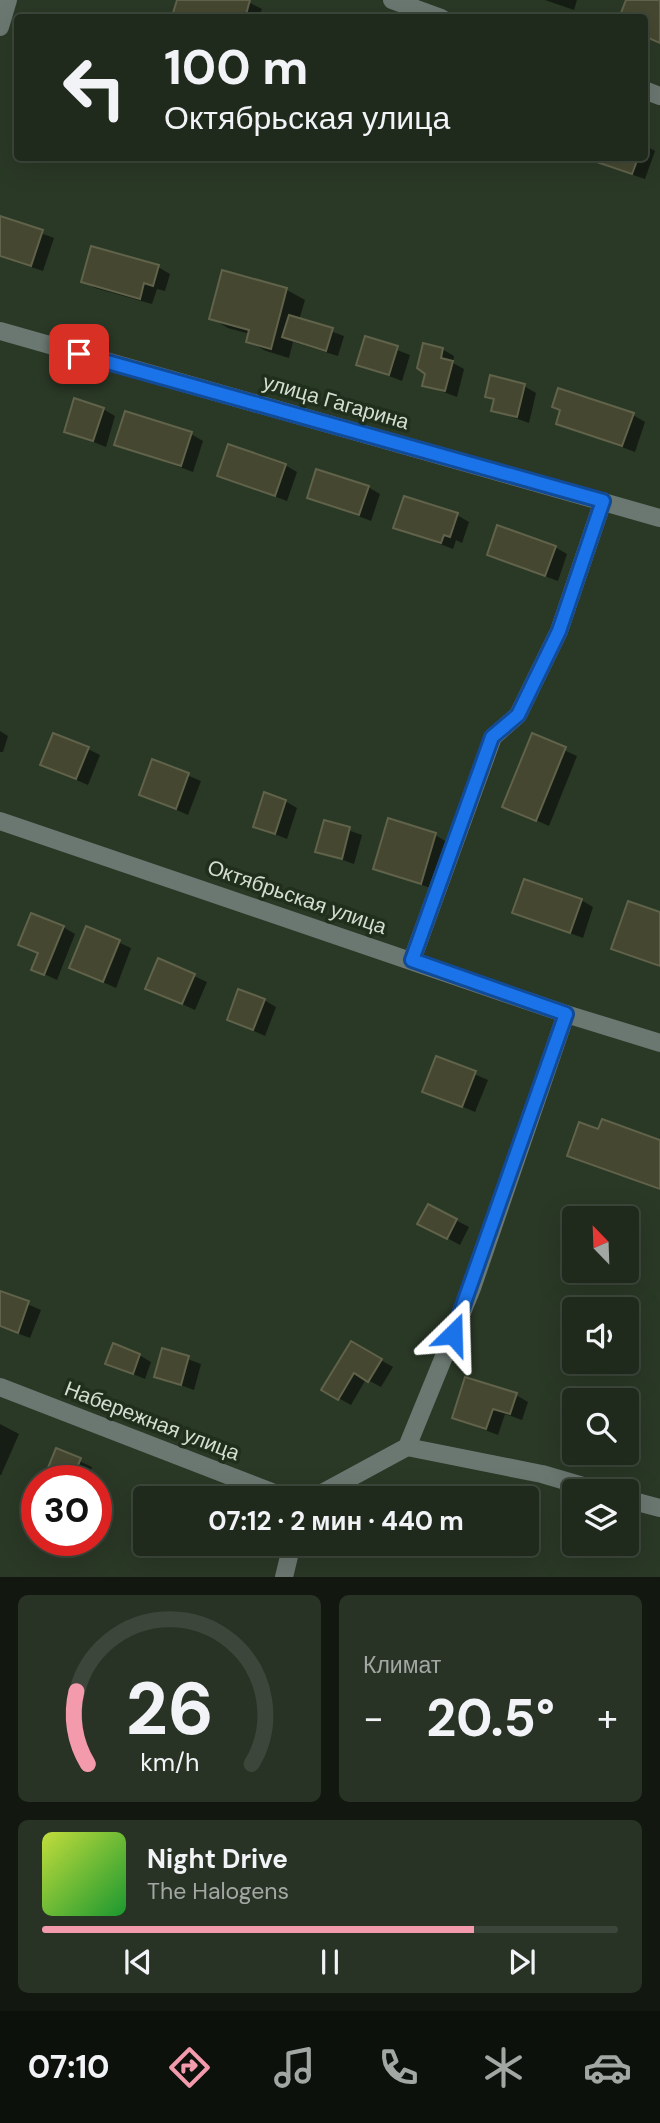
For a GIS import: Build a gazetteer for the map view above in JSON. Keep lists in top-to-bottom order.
{
  "streets": {
    "street": ["улица Гагарина", "Октябрьская улица", "Набережная улица"]
  },
  "north": "top left",
  "page": {
    "turn": ["100 m", "Октябрьская улица"],
    "limit": "30",
    "trip": "07:12 · 2 мин · 440 m",
    "tile": "Климат",
    "heat": ["−", "20.5°", "+"],
    "song": ["Night Drive", "The Halogens"],
    "tabs": "07:10",
    "gauge": ["26", "km/h"]
  }
}
